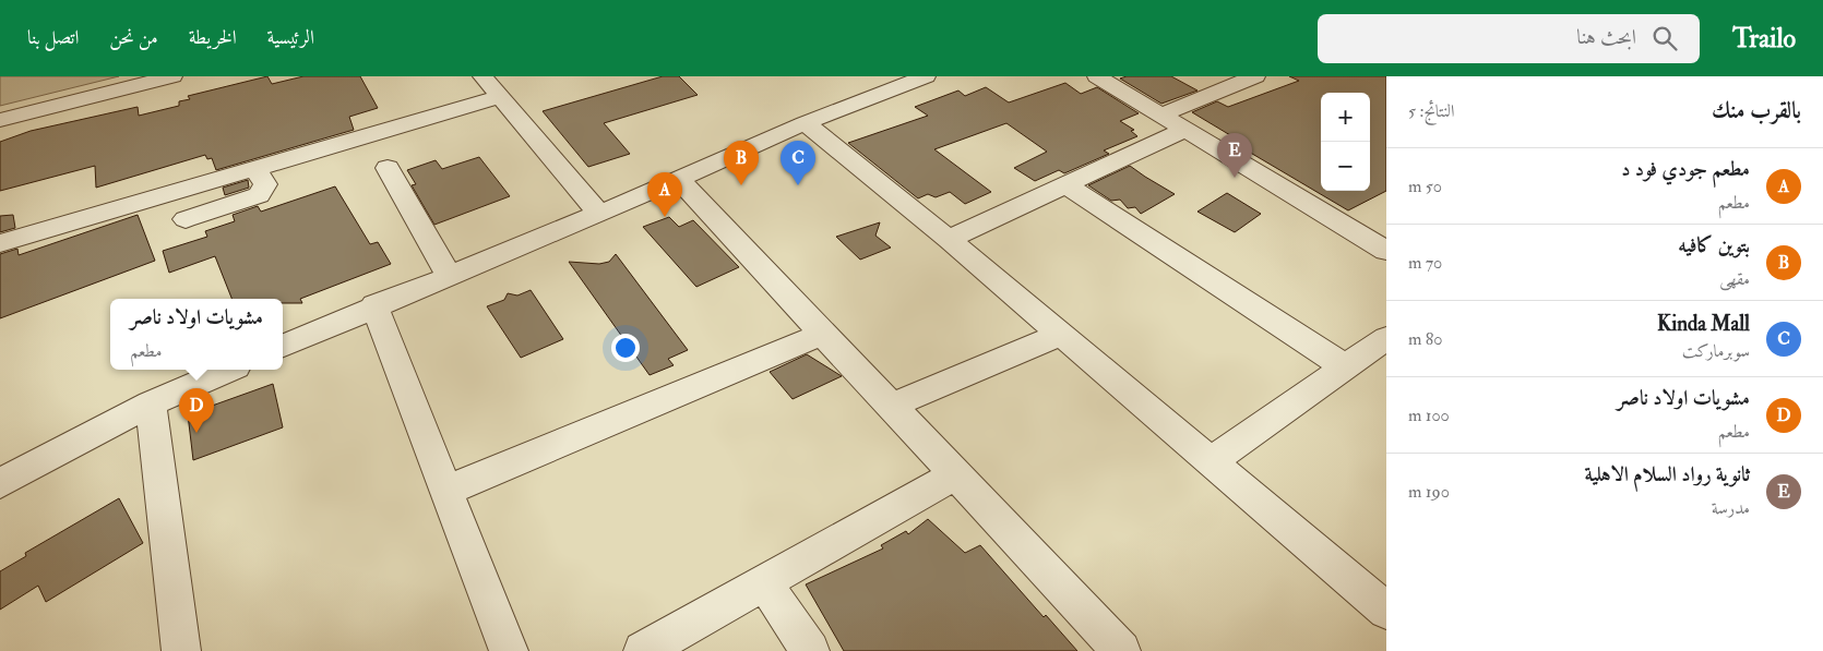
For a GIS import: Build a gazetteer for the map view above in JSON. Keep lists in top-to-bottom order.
{
  "page": {
    "header": "Trailo",
    "search": "ابحث هنا",
    "nav": [
      "الرئيسية",
      "الخريطة",
      "من نحن",
      "اتصل بنا"
    ],
    "heading": ["بالقرب منك", "النتائج: 5"],
    "map_buttons": ["+", "−"],
    "pins": [
      "E",
      "B",
      "C",
      "A",
      "D"
    ],
    "list": [
      {
        "mark": "A",
        "name": "مطعم جودي فود د",
        "note": "مطعم",
        "value": "50 m"
      },
      {
        "mark": "B",
        "name": "بتوين كافيه",
        "note": "مقهى",
        "value": "70 m"
      },
      {
        "mark": "C",
        "name": "Kinda Mall",
        "note": "سوبرماركت",
        "value": "80 m"
      },
      {
        "mark": "D",
        "name": "مشويات اولاد ناصر",
        "note": "مطعم",
        "value": "100 m"
      },
      {
        "mark": "E",
        "name": "ثانوية رواد السلام الاهلية",
        "note": "مدرسة",
        "value": "190 m"
      }
    ],
    "popup": ["مشويات اولاد ناصر", "مطعم"]
  }
}
